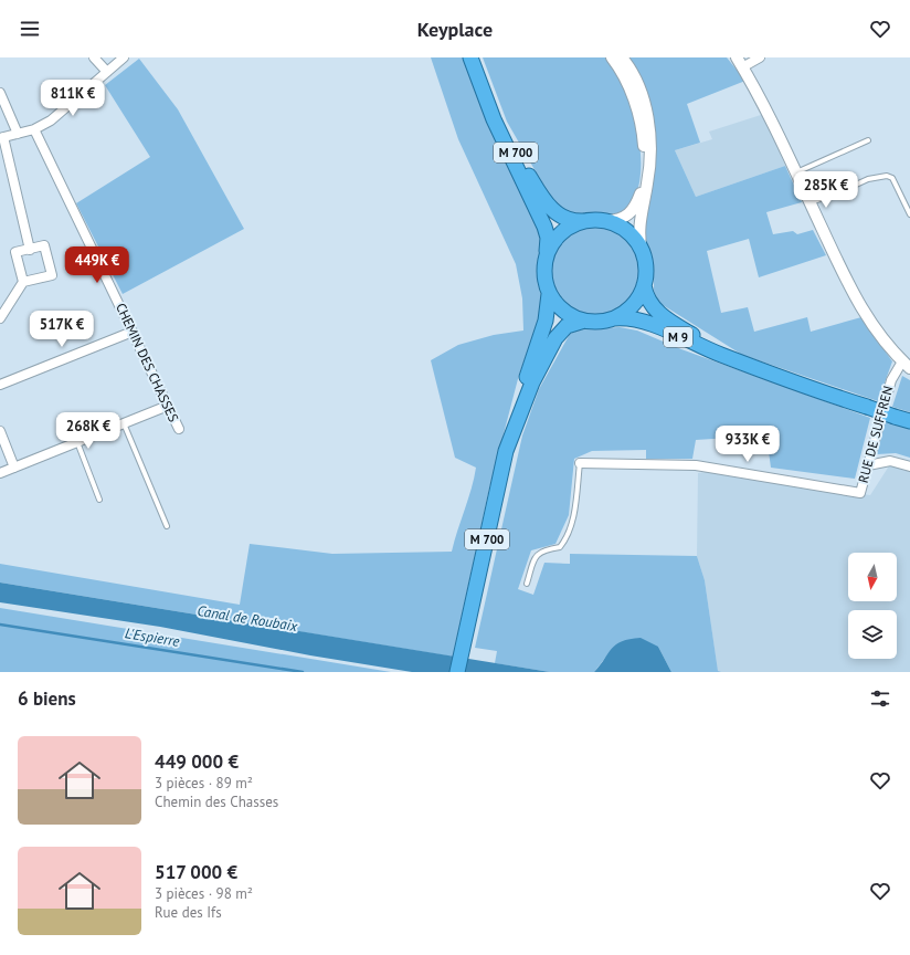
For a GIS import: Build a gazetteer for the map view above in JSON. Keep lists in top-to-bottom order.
{
  "streets": {
    "highway": ["M 700", "M 9"],
    "street": ["CHEMIN DES CHASSES", "RUE DE SUFFREN"]
  },
  "crossings": [
    ["M 700", "M 9"]
  ],
  "water": ["Canal de Roubaix", "L'Espierre"],
  "north": "bottom",
  "page": {
    "header": "Keyplace",
    "price": [
      "811K €",
      "285K €",
      "449K €",
      "517K €",
      "268K €",
      "933K €"
    ],
    "heading": "6 biens",
    "list": [
      {
        "name": "449 000 €",
        "note": "3 pièces · 89 m² · Chemin des Chasses"
      },
      {
        "name": "517 000 €",
        "note": "3 pièces · 98 m² · Rue des Ifs"
      }
    ]
  }
}
